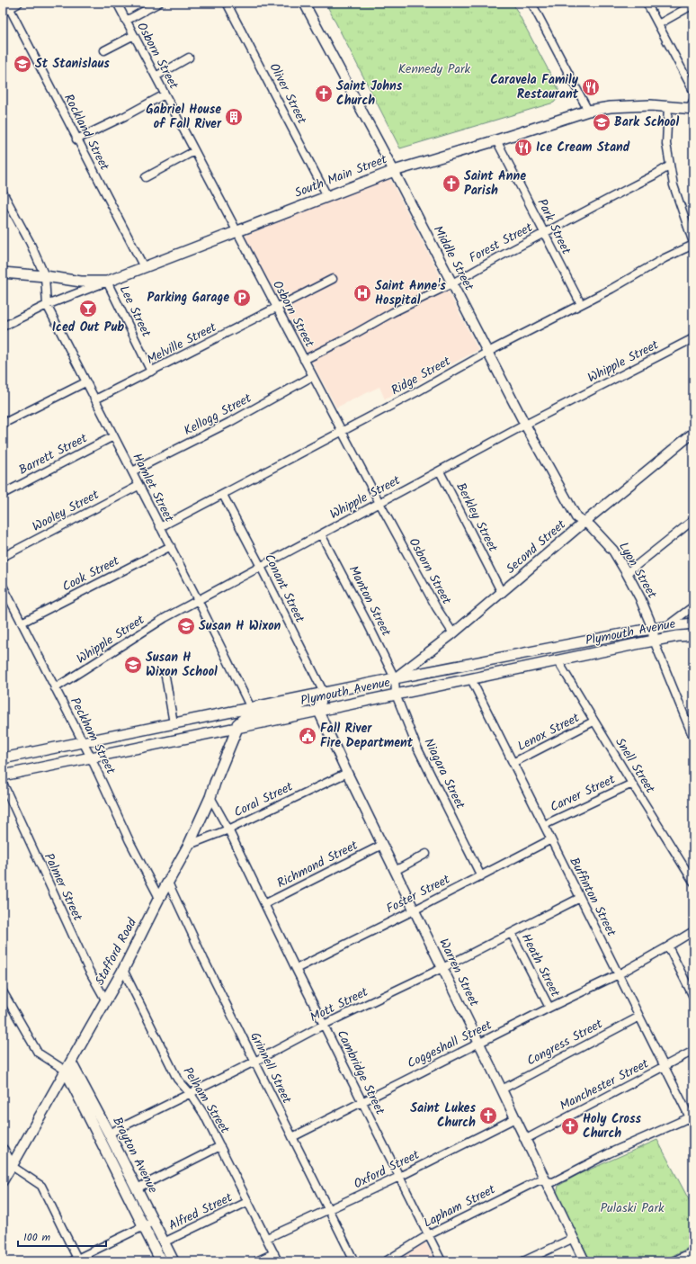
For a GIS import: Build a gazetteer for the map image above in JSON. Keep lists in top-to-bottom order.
{
  "streets": {
    "main road": [
      "South Main Street",
      "Plymouth Avenue",
      "Stafford Road",
      "Brayton Avenue"
    ],
    "street": [
      "Osborn Street",
      "Oliver Street",
      "Rockland Street",
      "Park Street",
      "Forest Street",
      "Middle Street",
      "Lee Street",
      "Melville Street",
      "Whipple Street",
      "Ridge Street",
      "Kellogg Street",
      "Barrett Street",
      "Hamlet Street",
      "Wooley Street",
      "Berkley Street",
      "Second Street",
      "Lyon Street",
      "Cook Street",
      "Conant Street",
      "Manton Street",
      "Lenox Street",
      "Peckham Street",
      "Snell Street",
      "Niagara Street",
      "Carver Street",
      "Coral Street",
      "Richmond Street",
      "Palmer Street",
      "Foster Street",
      "Buffinton Street",
      "Heath Street",
      "Warren Street",
      "Mott Street",
      "Congress Street",
      "Coggeshall Street",
      "Grinnell Street",
      "Cambridge Street",
      "Manchester Street",
      "Pelham Street",
      "Oxford Street",
      "Lapham Street",
      "Alfred Street"
    ]
  },
  "crossings": [
    ["Osborn Street", "South Main Street"],
    ["Osborn Street", "Forest Street"],
    ["Osborn Street", "Melville Street"],
    ["Osborn Street", "Whipple Street"],
    ["Osborn Street", "Ridge Street"],
    ["Osborn Street", "Kellogg Street"],
    ["Osborn Street", "Second Street"],
    ["Oliver Street", "South Main Street"],
    ["Rockland Street", "South Main Street"],
    ["South Main Street", "Park Street"],
    ["South Main Street", "Middle Street"],
    ["South Main Street", "Lee Street"],
    ["South Main Street", "Hamlet Street"],
    ["Park Street", "Forest Street"],
    ["Park Street", "Ridge Street"],
    ["Forest Street", "Middle Street"],
    ["Middle Street", "Whipple Street"],
    ["Middle Street", "Ridge Street"],
    ["Middle Street", "Second Street"],
    ["Middle Street", "Lyon Street"],
    ["Lee Street", "Melville Street"],
    ["Melville Street", "Hamlet Street"],
    ["Whipple Street", "Hamlet Street"],
    ["Whipple Street", "Berkley Street"],
    ["Whipple Street", "Conant Street"],
    ["Whipple Street", "Manton Street"],
    ["Whipple Street", "Peckham Street"],
    ["Ridge Street", "Hamlet Street"],
    ["Ridge Street", "Conant Street"],
    ["Kellogg Street", "Hamlet Street"],
    ["Barrett Street", "Hamlet Street"],
    ["Hamlet Street", "Wooley Street"],
    ["Hamlet Street", "Cook Street"],
    ["Hamlet Street", "Plymouth Avenue"],
    ["Berkley Street", "Second Street"],
    ["Second Street", "Lyon Street"],
    ["Second Street", "Manton Street"],
    ["Second Street", "Plymouth Avenue"],
    ["Second Street", "Niagara Street"],
    ["Lyon Street", "Plymouth Avenue"],
    ["Cook Street", "Peckham Street"],
    ["Conant Street", "Plymouth Avenue"],
    ["Manton Street", "Plymouth Avenue"],
    ["Manton Street", "Niagara Street"],
    ["Plymouth Avenue", "Peckham Street"],
    ["Plymouth Avenue", "Snell Street"],
    ["Plymouth Avenue", "Niagara Street"],
    ["Plymouth Avenue", "Buffinton Street"],
    ["Plymouth Avenue", "Stafford Road"],
    ["Plymouth Avenue", "Warren Street"],
    ["Lenox Street", "Snell Street"],
    ["Lenox Street", "Buffinton Street"],
    ["Peckham Street", "Stafford Road"],
    ["Snell Street", "Carver Street"],
    ["Niagara Street", "Foster Street"],
    ["Carver Street", "Buffinton Street"],
    ["Coral Street", "Stafford Road"],
    ["Coral Street", "Warren Street"],
    ["Coral Street", "Cambridge Street"],
    ["Richmond Street", "Warren Street"],
    ["Richmond Street", "Cambridge Street"],
    ["Palmer Street", "Stafford Road"],
    ["Foster Street", "Buffinton Street"],
    ["Foster Street", "Warren Street"],
    ["Foster Street", "Cambridge Street"],
    ["Buffinton Street", "Mott Street"],
    ["Buffinton Street", "Congress Street"],
    ["Buffinton Street", "Coggeshall Street"],
    ["Buffinton Street", "Manchester Street"],
    ["Buffinton Street", "Lapham Street"],
    ["Stafford Road", "Grinnell Street"],
    ["Stafford Road", "Cambridge Street"],
    ["Stafford Road", "Pelham Street"],
    ["Stafford Road", "Brayton Avenue"],
    ["Heath Street", "Mott Street"],
    ["Heath Street", "Coggeshall Street"],
    ["Warren Street", "Mott Street"],
    ["Warren Street", "Congress Street"],
    ["Warren Street", "Coggeshall Street"],
    ["Warren Street", "Manchester Street"],
    ["Warren Street", "Oxford Street"],
    ["Warren Street", "Lapham Street"],
    ["Mott Street", "Grinnell Street"],
    ["Mott Street", "Cambridge Street"],
    ["Mott Street", "Pelham Street"],
    ["Mott Street", "Brayton Avenue"],
    ["Coggeshall Street", "Grinnell Street"],
    ["Coggeshall Street", "Cambridge Street"],
    ["Grinnell Street", "Oxford Street"],
    ["Cambridge Street", "Oxford Street"],
    ["Cambridge Street", "Lapham Street"],
    ["Pelham Street", "Oxford Street"],
    ["Pelham Street", "Alfred Street"],
    ["Brayton Avenue", "Alfred Street"]
  ],
  "parks": ["Kennedy Park", "Pulaski Park"],
  "places": {
    "school or university": [
      "St Stanislaus",
      "Bark School",
      "Susan H Wixon",
      "Susan H Wixon School"
    ],
    "restaurant": ["Caravela Family Restaurant", "Ice Cream Stand"],
    "church": [
      "Saint Johns Church",
      "Saint Anne Parish",
      "Saint Lukes Church",
      "Holy Cross Church"
    ],
    "building": ["Gabriel House of Fall River"],
    "hospital": ["Saint Anne's Hospital"],
    "parking": ["Parking Garage"],
    "bar": ["Iced Out Pub"],
    "public building": ["Fall River Fire Department"]
  },
  "scale_bar": "100 m"
}
